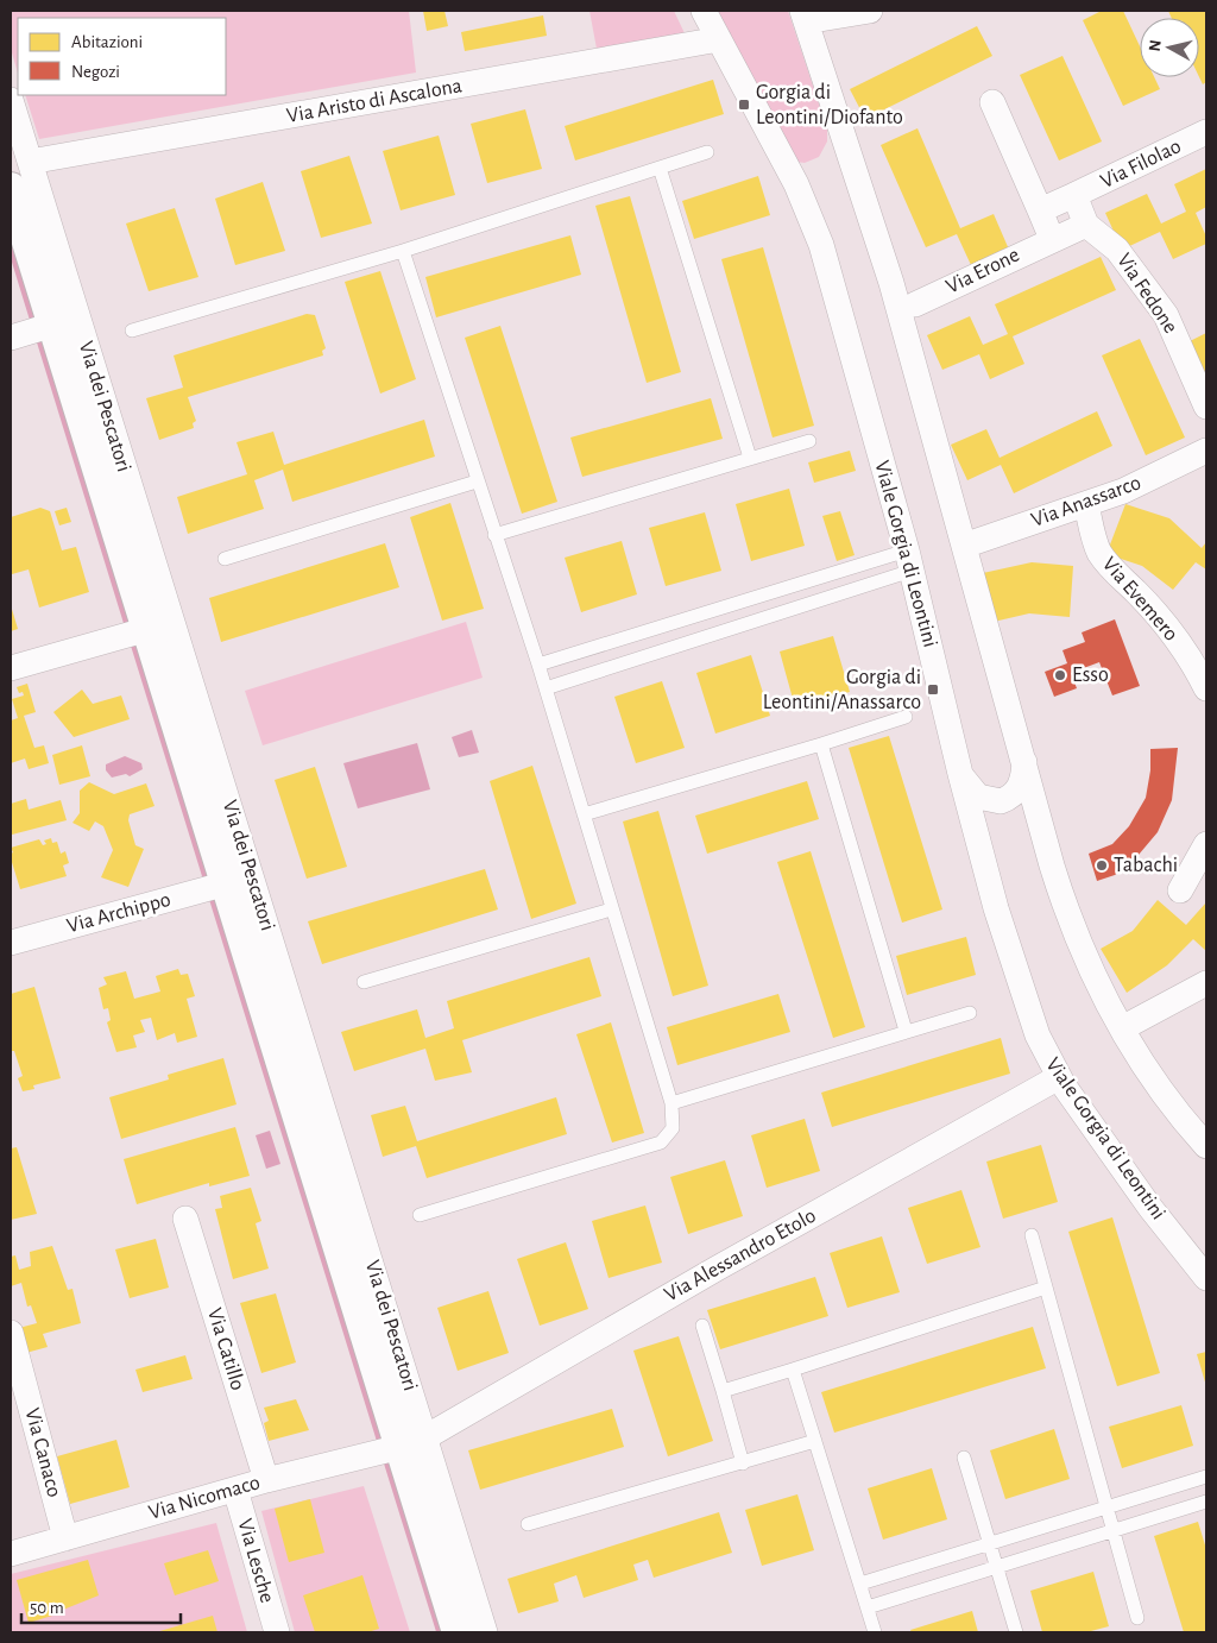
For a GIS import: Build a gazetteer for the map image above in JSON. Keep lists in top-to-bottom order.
{
  "streets": {
    "street": [
      "Via Aristo di Ascalona",
      "Via Filolao",
      "Via Erone",
      "Via Fedone",
      "Via dei Pescatori",
      "Via Anassarco",
      "Viale Gorgia di Leontini",
      "Via Evemero",
      "Via Archippo",
      "Via Alessandro Etolo",
      "Via Catillo",
      "Via Canaco",
      "Via Nicomaco",
      "Via Lesche"
    ]
  },
  "crossings": [
    ["Via Aristo di Ascalona", "Via dei Pescatori"],
    ["Via Aristo di Ascalona", "Viale Gorgia di Leontini"],
    ["Via Erone", "Via Fedone"],
    ["Via dei Pescatori", "Via Archippo"],
    ["Via dei Pescatori", "Via Alessandro Etolo"],
    ["Via dei Pescatori", "Via Nicomaco"],
    ["Via Anassarco", "Via Evemero"],
    ["Viale Gorgia di Leontini", "Via Alessandro Etolo"],
    ["Via Alessandro Etolo", "Via Nicomaco"],
    ["Via Catillo", "Via Nicomaco"],
    ["Via Canaco", "Via Nicomaco"],
    ["Via Nicomaco", "Via Lesche"]
  ],
  "places": {
    "transit": ["Gorgia di Leontini/Diofanto", "Gorgia di Leontini/Anassarco"],
    "other": ["Esso", "Tabachi"]
  },
  "legend": ["Abitazioni", "Negozi"],
  "scale_bar": "50 m",
  "north": "left"
}
